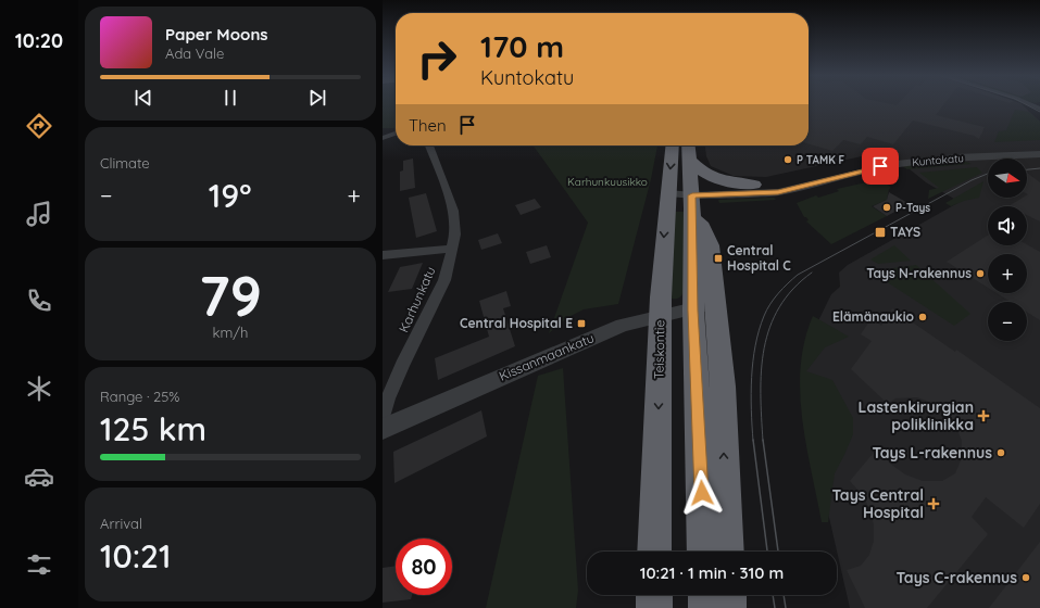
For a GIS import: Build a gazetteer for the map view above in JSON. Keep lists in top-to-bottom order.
{
  "streets": {
    "highway": ["Teiskontie"],
    "street": ["Kuntokatu", "Karhunkatu", "Kissanmaankatu"]
  },
  "crossings": [
    ["Kuntokatu", "Teiskontie"],
    ["Teiskontie", "Kissanmaankatu"]
  ],
  "parks": ["Karhunkuusikko"],
  "places": {
    "other": [
      "P TAMK F",
      "P-Tays",
      "Tays N-rakennus",
      "Elämänaukio",
      "Tays L-rakennus",
      "Tays C-rakennus"
    ],
    "transit": ["TAYS", "Central Hospital C", "Central Hospital E"],
    "health": ["Lastenkirurgian poliklinikka", "Tays Central Hospital"]
  },
  "north": "right",
  "page": {
    "tabs": "10:20",
    "turn": ["170 m", "Kuntokatu"],
    "song": ["Paper Moons", "Ada Vale"],
    "then": "Then",
    "tile": [
      "Climate",
      ["79", "km/h"],
      ["Range · 25%", "125 km"],
      ["Arrival", "10:21"]
    ],
    "map_buttons": ["+", "−"],
    "heat": ["−", "19°", "+"],
    "limit": "80",
    "trip": "10:21 · 1 min · 310 m"
  }
}
